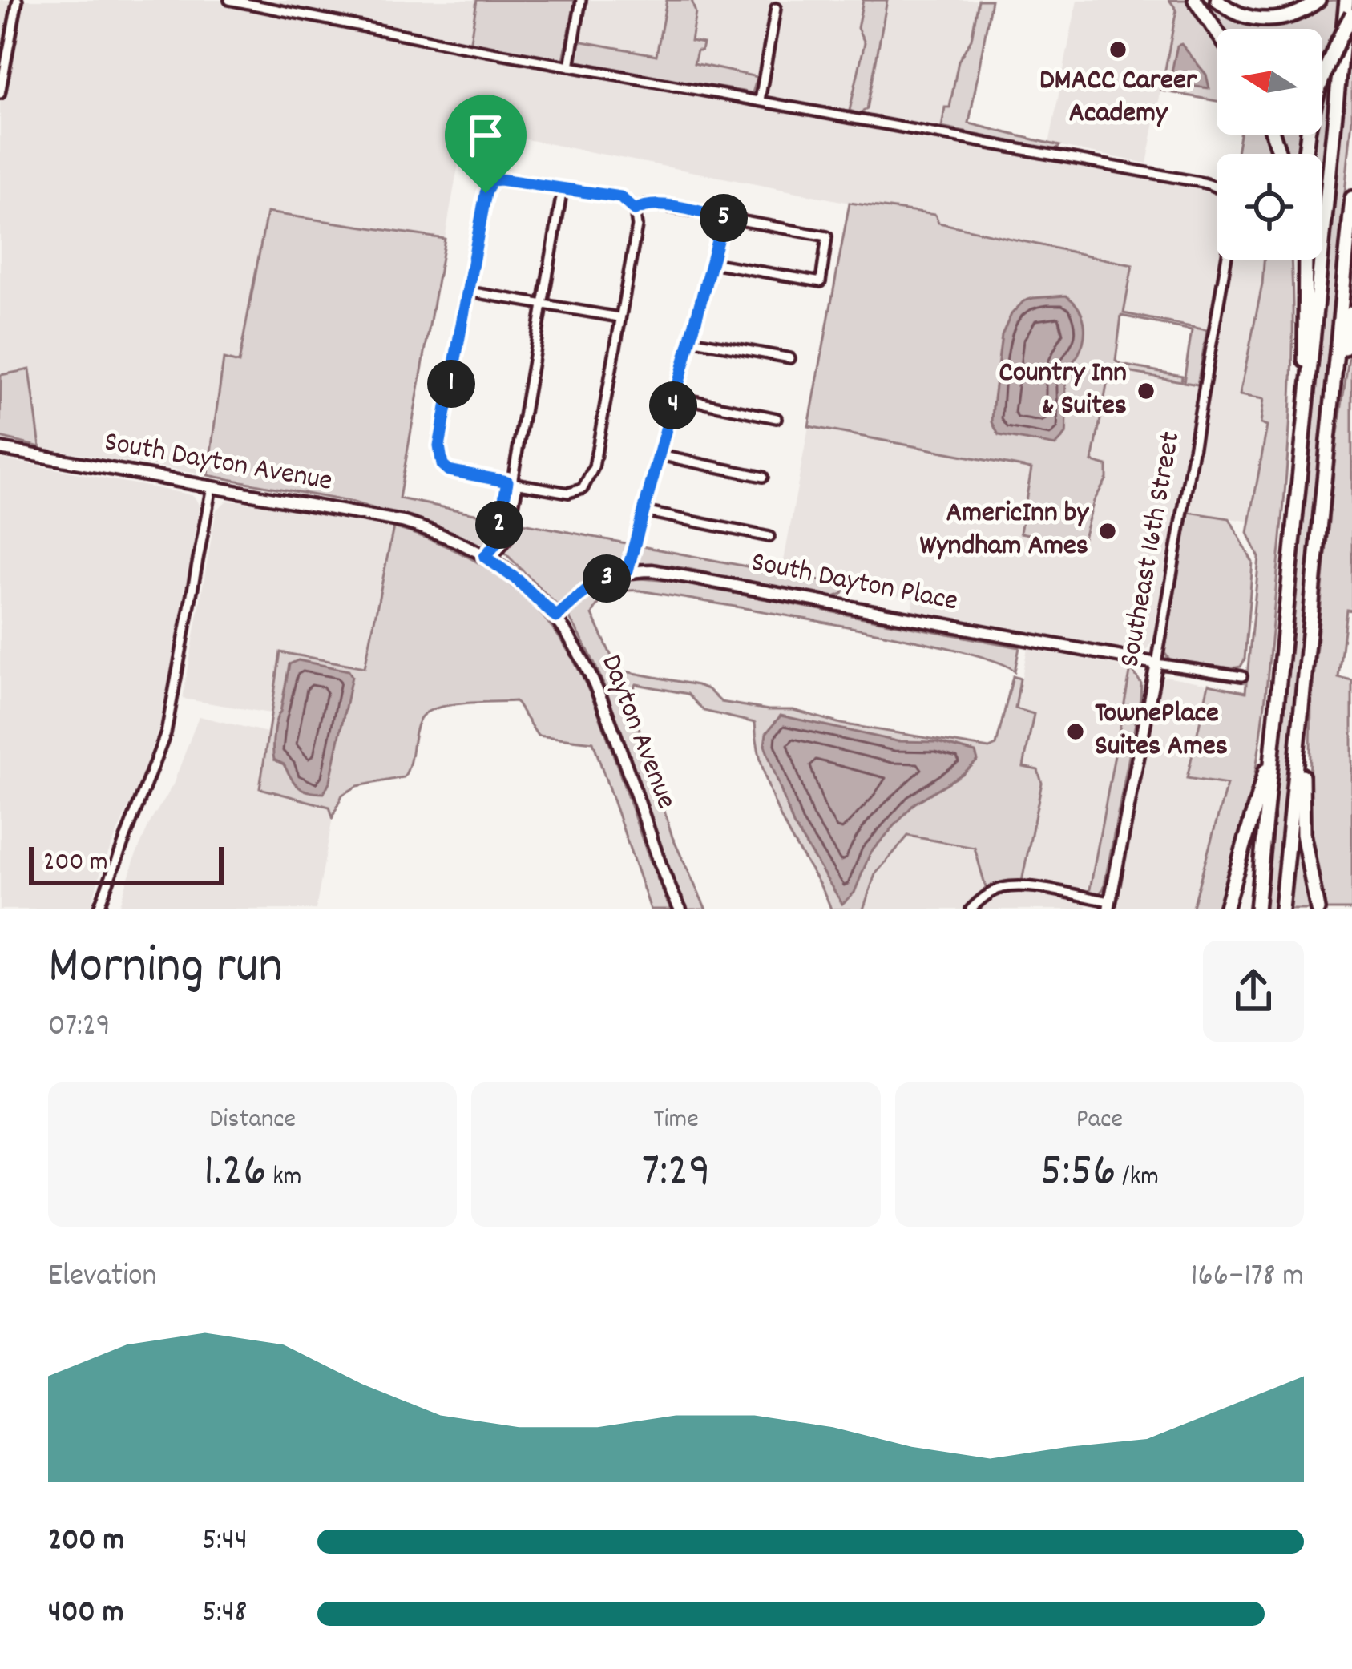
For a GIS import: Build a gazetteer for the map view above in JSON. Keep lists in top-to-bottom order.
{
  "streets": {
    "main road": [
      "South Dayton Avenue",
      "Southeast 16th Street",
      "South Dayton Place",
      "Dayton Avenue"
    ]
  },
  "crossings": [
    ["South Dayton Avenue", "Dayton Avenue"],
    ["Southeast 16th Street", "South Dayton Place"]
  ],
  "places": [
    "DMACC Career Academy",
    "Country Inn & Suites",
    "AmericInn by Wyndham Ames",
    "TownePlace Suites Ames"
  ],
  "scale_bar": "200 m",
  "north": "left",
  "page": {
    "pins": [
      "5",
      "1",
      "4",
      "2",
      "3"
    ],
    "scale": "200 m",
    "heading": ["Morning run", "07:29"],
    "stats": [
      ["Distance", "1.26 km"],
      ["Time", "7:29"],
      ["Pace", "5:56 /km"]
    ],
    "chart": ["Elevation", "166–178 m"],
    "list": [
      {
        "name": "200 m",
        "note": "5:44"
      },
      {
        "name": "400 m",
        "note": "5:48"
      }
    ]
  }
}
